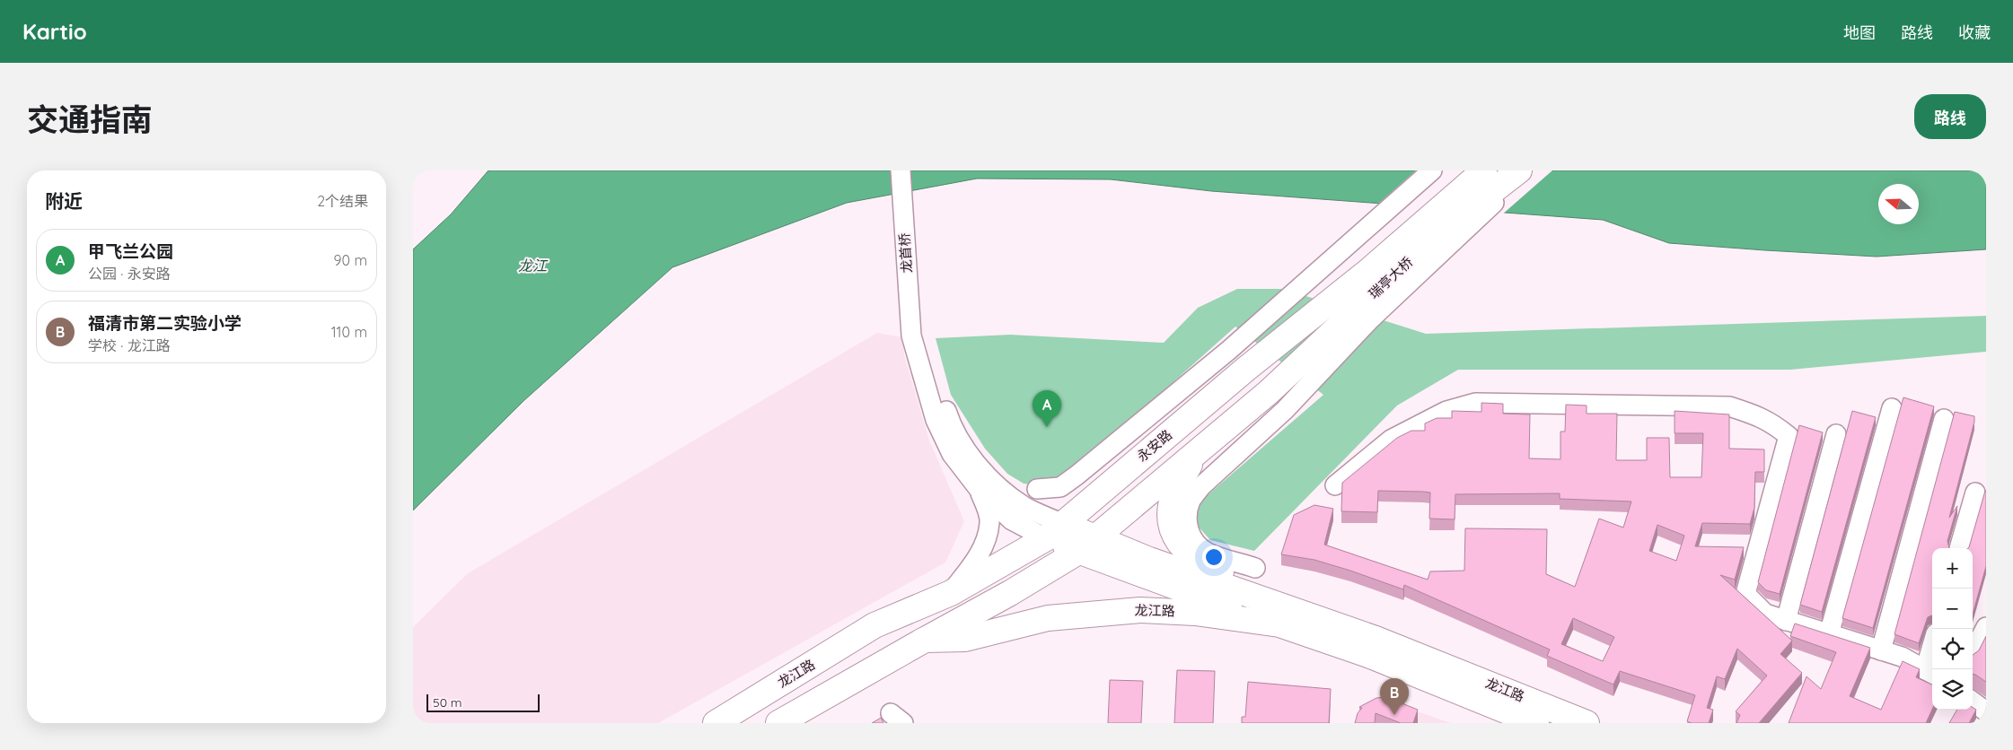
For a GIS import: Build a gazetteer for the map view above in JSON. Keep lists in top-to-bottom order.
{
  "streets": {
    "main road": ["瑞亭大桥", "永安路", "龙江路"],
    "street": ["龙首桥"]
  },
  "crossings": [
    ["瑞亭大桥", "永安路"],
    ["永安路", "龙江路"]
  ],
  "water": ["龙江"],
  "scale_bar": "50 m",
  "north": "left",
  "page": {
    "header": "Kartio",
    "nav": ["地图", "路线", "收藏"],
    "title": "交通指南",
    "buttons": "路线",
    "heading": ["附近", "2个结果"],
    "list": [
      {
        "mark": "A",
        "name": "甲飞兰公园",
        "note": "公园 · 永安路",
        "value": "90 m"
      },
      {
        "mark": "B",
        "name": "福清市第二实验小学",
        "note": "学校 · 龙江路",
        "value": "110 m"
      }
    ],
    "pins": ["A", "B"],
    "map_buttons": ["+", "−"],
    "scale": "50 m"
  }
}
